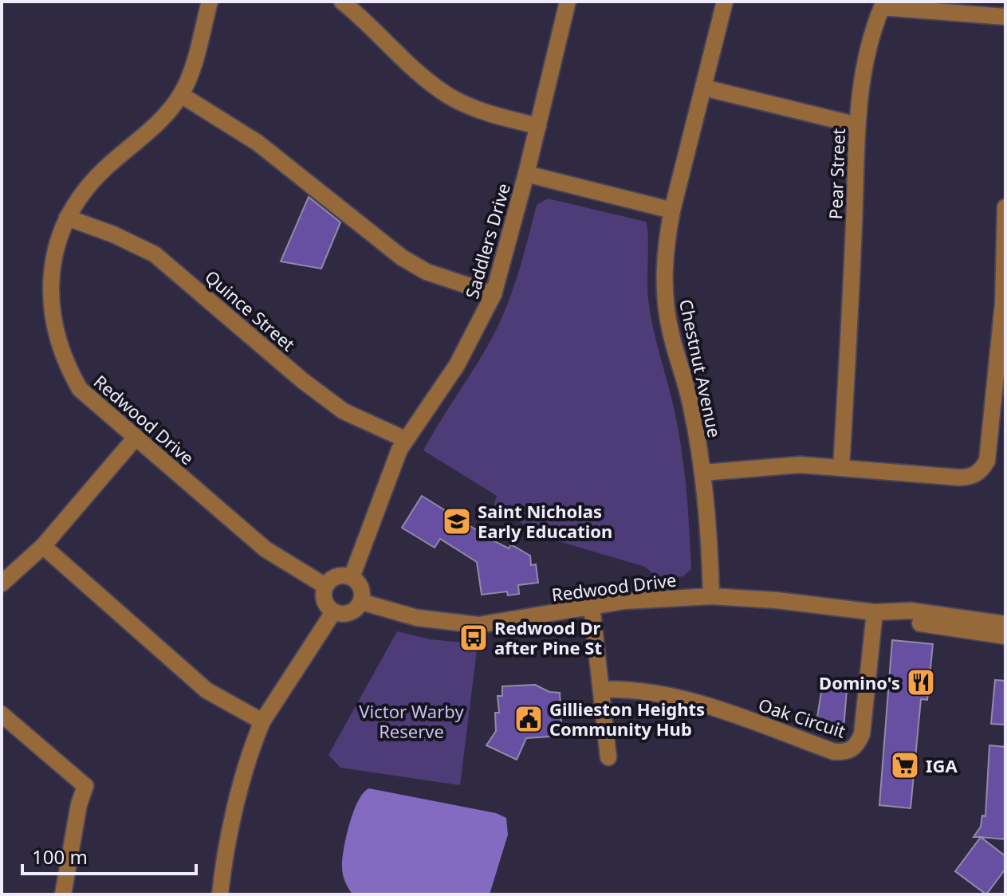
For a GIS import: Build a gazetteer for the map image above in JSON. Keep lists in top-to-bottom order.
{
  "streets": {
    "street": [
      "Pear Street",
      "Saddlers Drive",
      "Quince Street",
      "Chestnut Avenue",
      "Redwood Drive",
      "Oak Circuit"
    ]
  },
  "crossings": [
    ["Saddlers Drive", "Quince Street"],
    ["Saddlers Drive", "Redwood Drive"],
    ["Quince Street", "Redwood Drive"],
    ["Chestnut Avenue", "Redwood Drive"],
    ["Redwood Drive", "Oak Circuit"]
  ],
  "parks": ["Victor Warby Reserve"],
  "places": {
    "school or university": ["Saint Nicholas Early Education"],
    "bus stop": ["Redwood Dr after Pine St"],
    "restaurant": ["Domino's"],
    "public building": ["Gillieston Heights Community Hub"],
    "supermarket": ["IGA"]
  },
  "scale_bar": "100 m"
}
